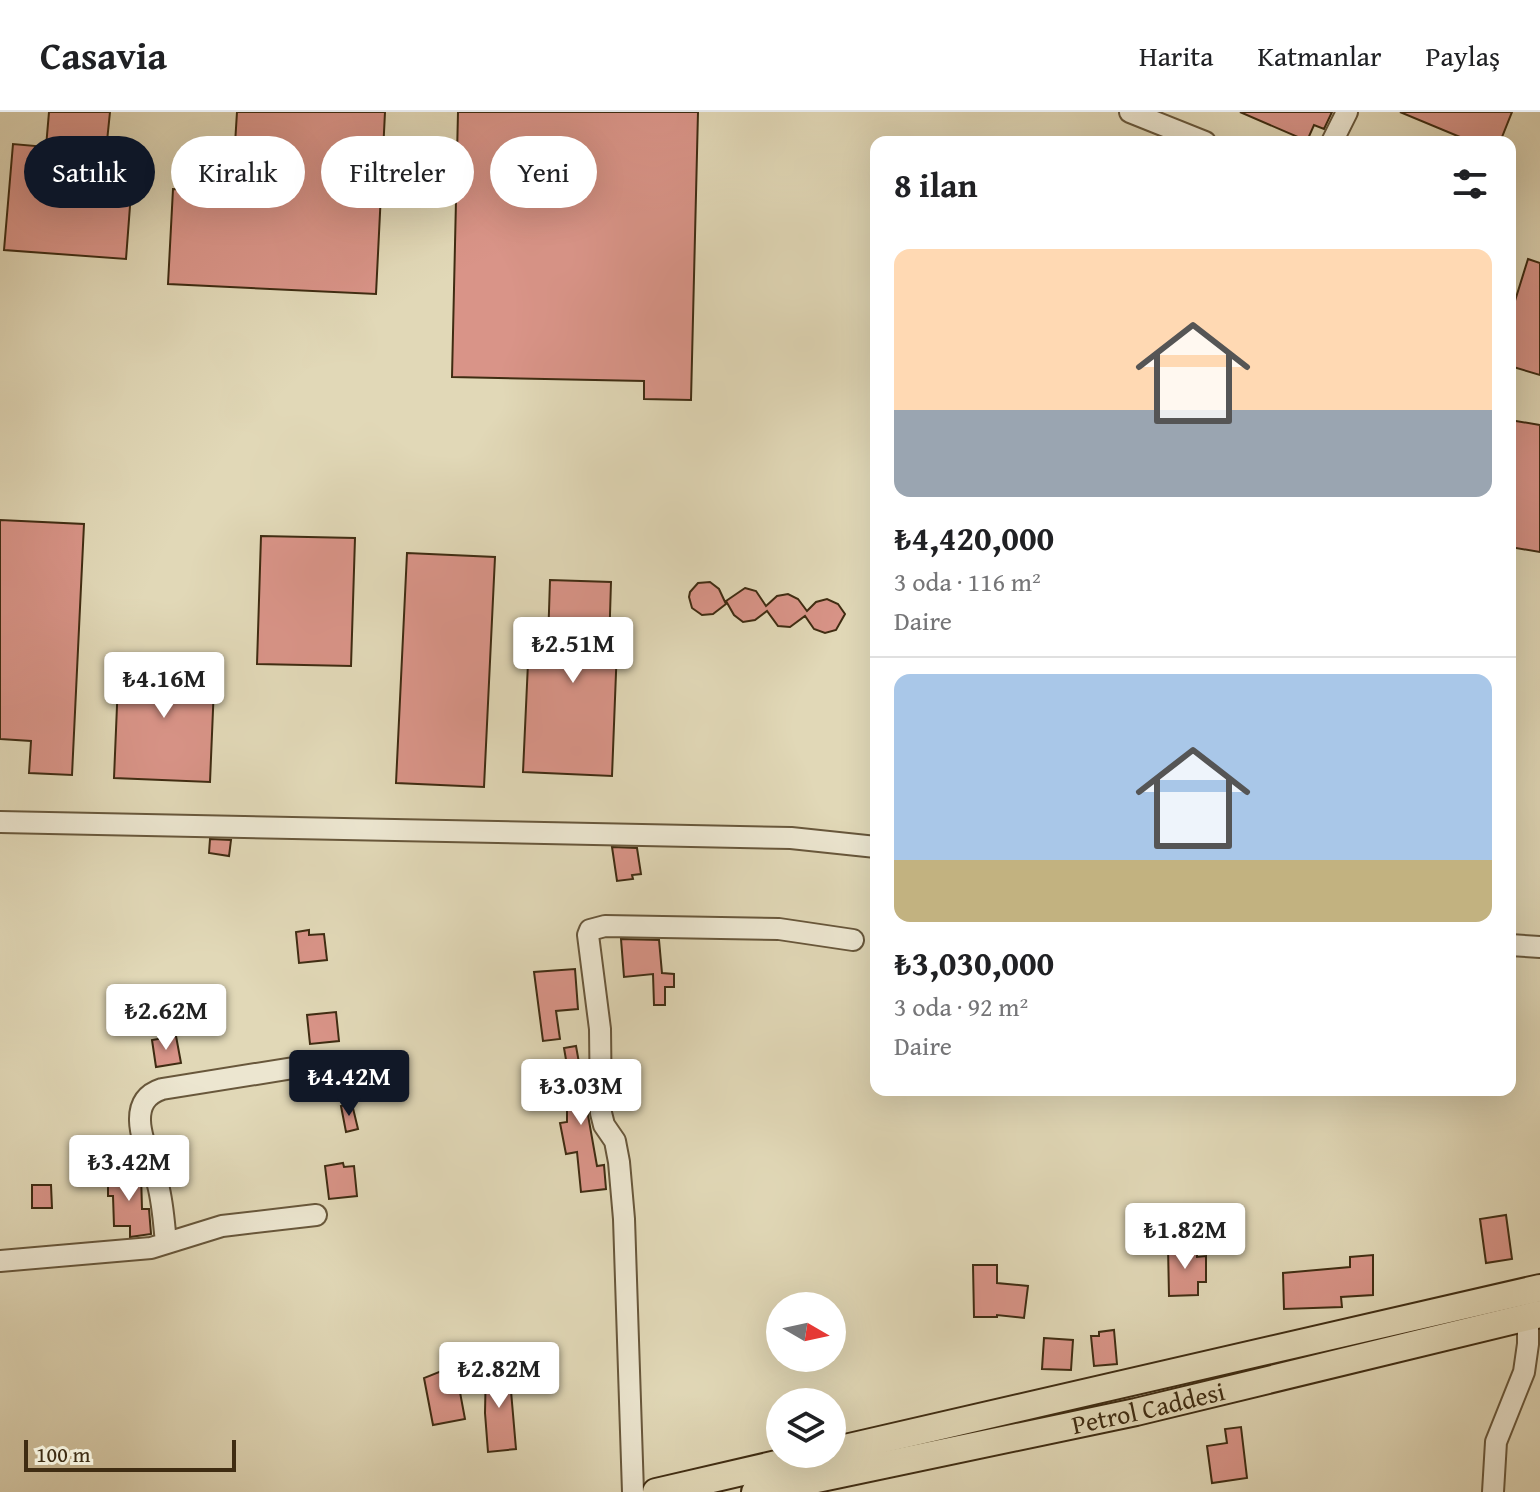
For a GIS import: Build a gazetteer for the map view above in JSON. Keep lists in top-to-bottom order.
{
  "streets": {
    "main road": ["Petrol Caddesi"]
  },
  "scale_bar": "100 m",
  "north": "right",
  "page": {
    "header": "Casavia",
    "nav": ["Harita", "Katmanlar", "Paylaş"],
    "chip": [
      "Satılık",
      "Kiralık",
      "Filtreler",
      "Yeni"
    ],
    "heading": "8 ilan",
    "list": [
      {
        "name": "₺4,420,000",
        "note": "3 oda · 116 m² · Daire"
      },
      {
        "name": "₺3,030,000",
        "note": "3 oda · 92 m² · Daire"
      }
    ],
    "price": [
      "₺2.51M",
      "₺4.16M",
      "₺2.62M",
      "₺4.42M",
      "₺3.03M",
      "₺3.42M",
      "₺1.82M",
      "₺2.82M"
    ],
    "scale": "100 m"
  }
}
